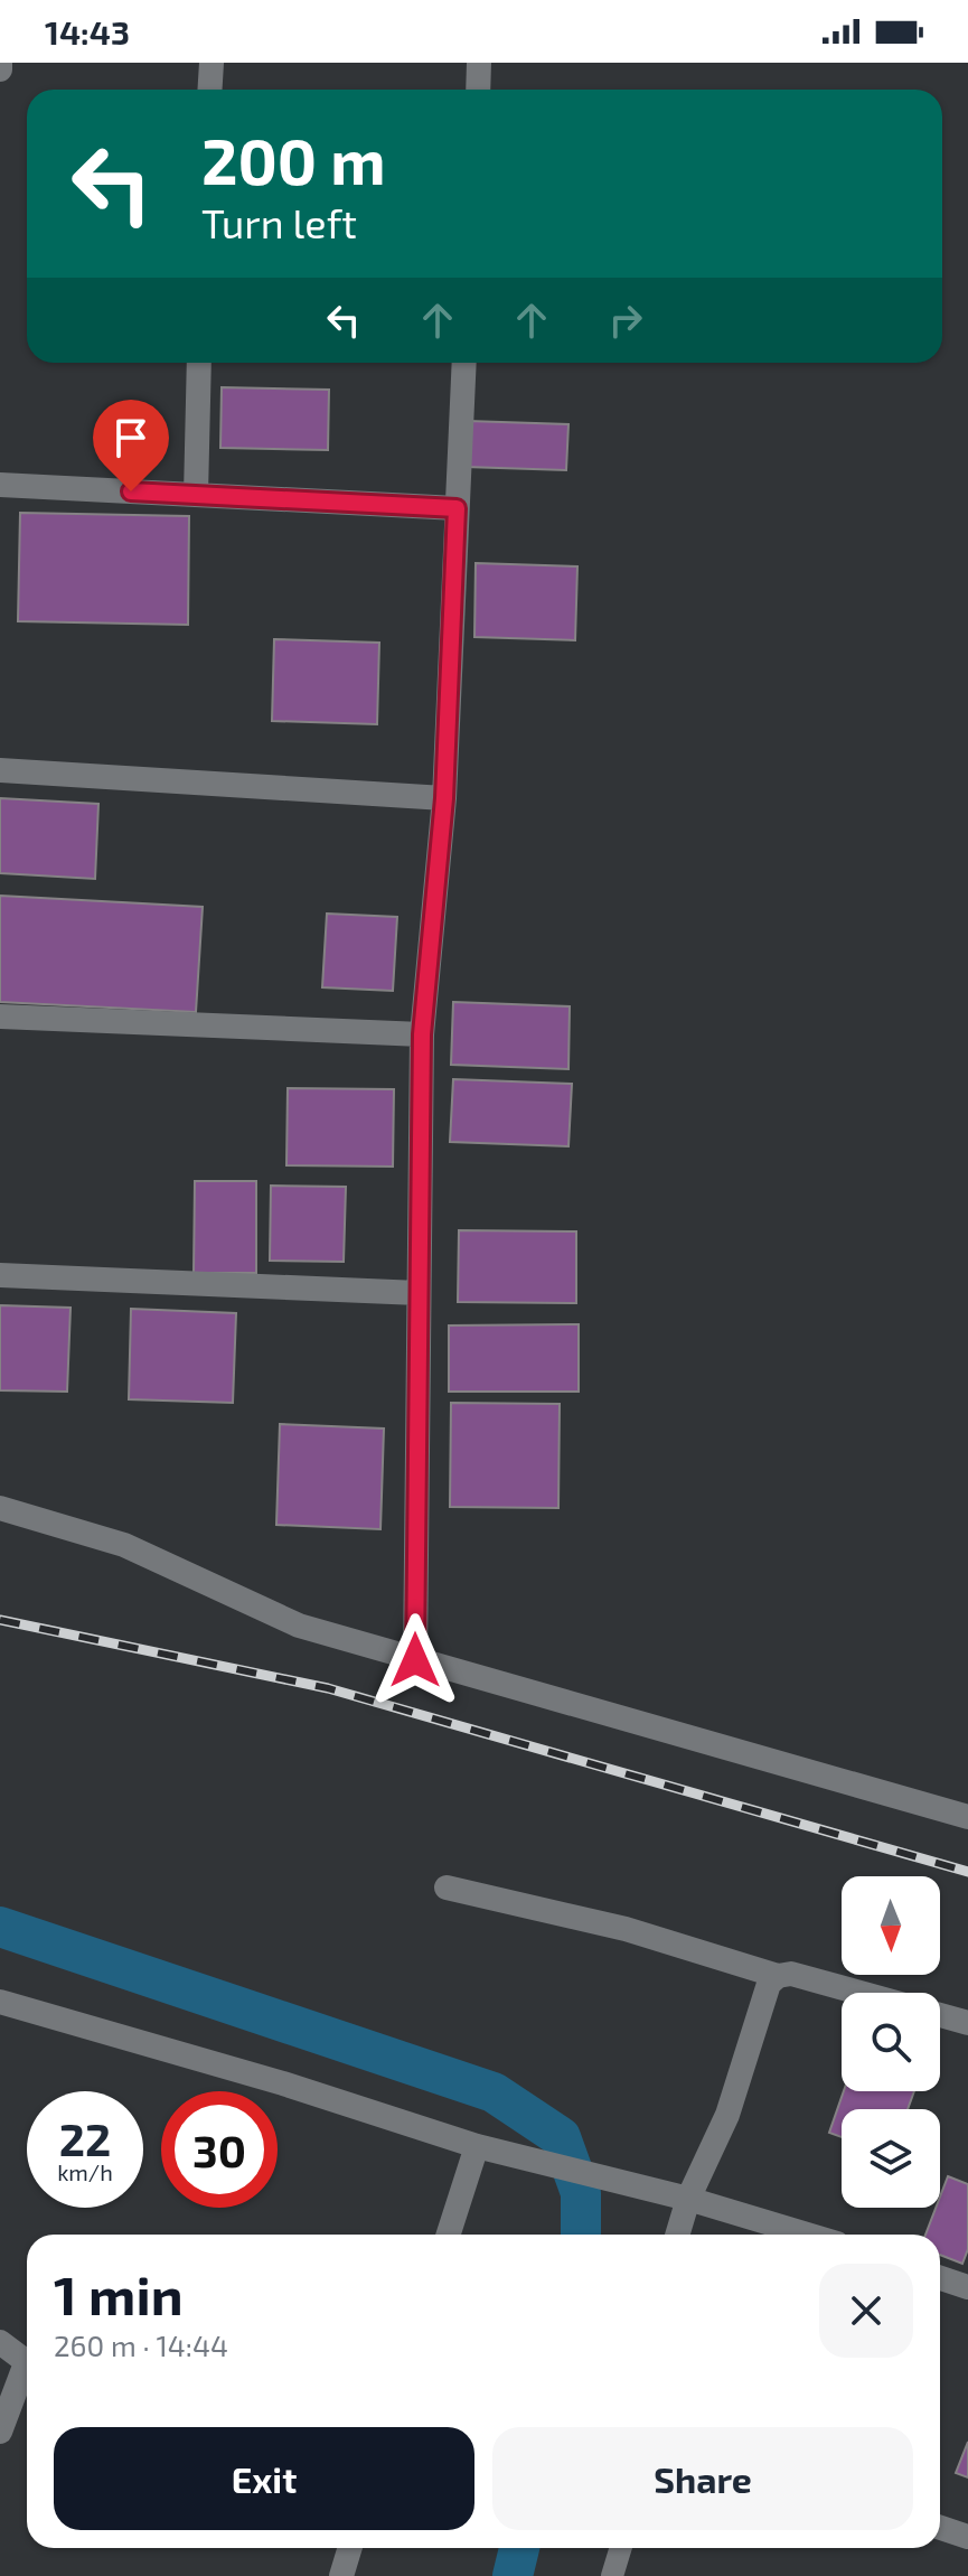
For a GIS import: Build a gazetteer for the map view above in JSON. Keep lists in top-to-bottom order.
{
  "north": "bottom",
  "page": {
    "status": "14:43",
    "turn": ["200 m", "Turn left"],
    "speed": "22 km/h",
    "limit": "30",
    "heading": ["1 min", "260 m · 14:44"],
    "buttons": ["Exit", "Share"]
  }
}
